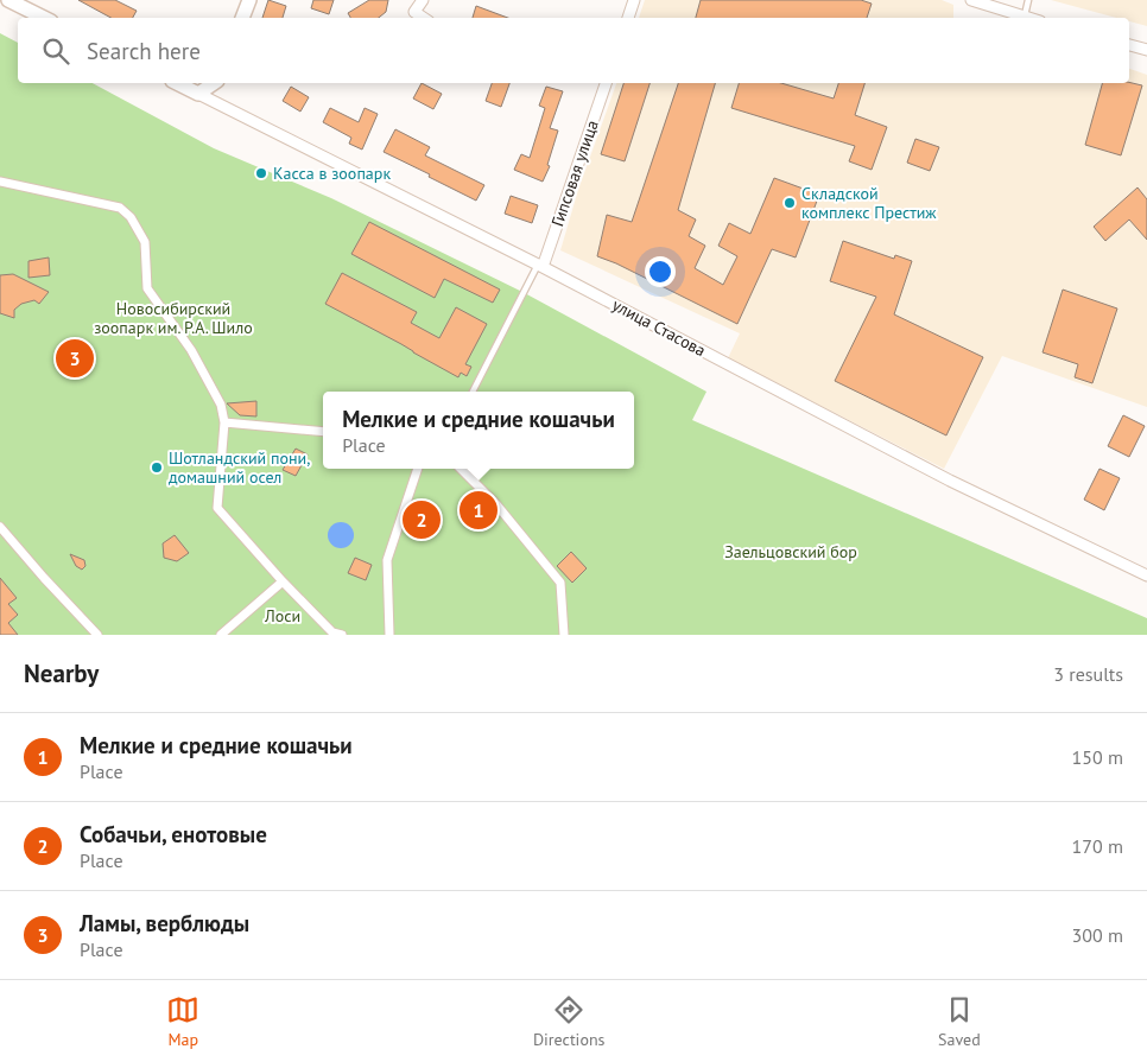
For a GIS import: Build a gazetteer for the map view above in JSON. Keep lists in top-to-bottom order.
{
  "streets": {
    "street": ["Гипсовая улица", "улица Стасова"]
  },
  "crossings": [
    ["Гипсовая улица", "улица Стасова"]
  ],
  "parks": ["Новосибирский зоопарк им. Р.А. Шило", "Заельцовский бор", "Лоси"],
  "places": ["Касса в зоопарк", "Складской комплекс Престиж", "Шотландский пони, домашний осел"],
  "page": {
    "search": "Search here",
    "pins": ["3", "1", "2"],
    "popup": ["Мелкие и средние кошачьи", "Place"],
    "heading": ["Nearby", "3 results"],
    "list": [
      {
        "mark": "1",
        "name": "Мелкие и средние кошачьи",
        "note": "Place",
        "value": "150 m"
      },
      {
        "mark": "2",
        "name": "Собачьи, енотовые",
        "note": "Place",
        "value": "170 m"
      },
      {
        "mark": "3",
        "name": "Ламы, верблюды",
        "note": "Place",
        "value": "300 m"
      }
    ],
    "nav": ["Map", "Directions", "Saved"]
  }
}
